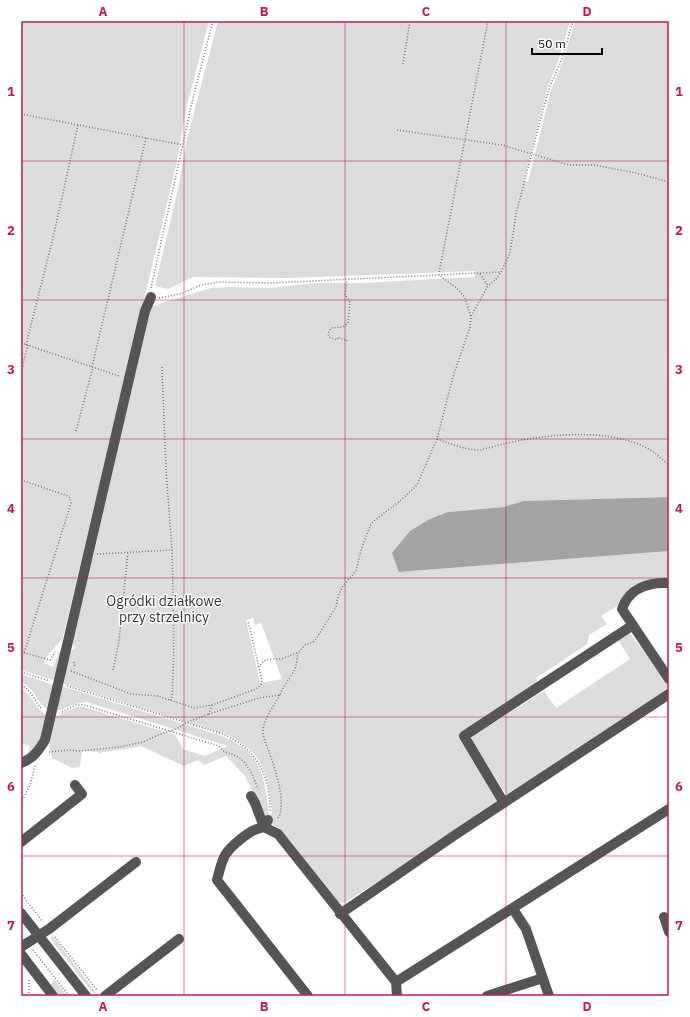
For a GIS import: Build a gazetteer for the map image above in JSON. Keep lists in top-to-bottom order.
{
  "parks": ["Ogródki działkowe przy strzelnicy"],
  "scale_bar": "50 m",
  "grid": {
    "columns": [
      "A",
      "B",
      "C",
      "D"
    ],
    "rows": [
      "1",
      "2",
      "3",
      "4",
      "5",
      "6",
      "7"
    ]
  }
}
